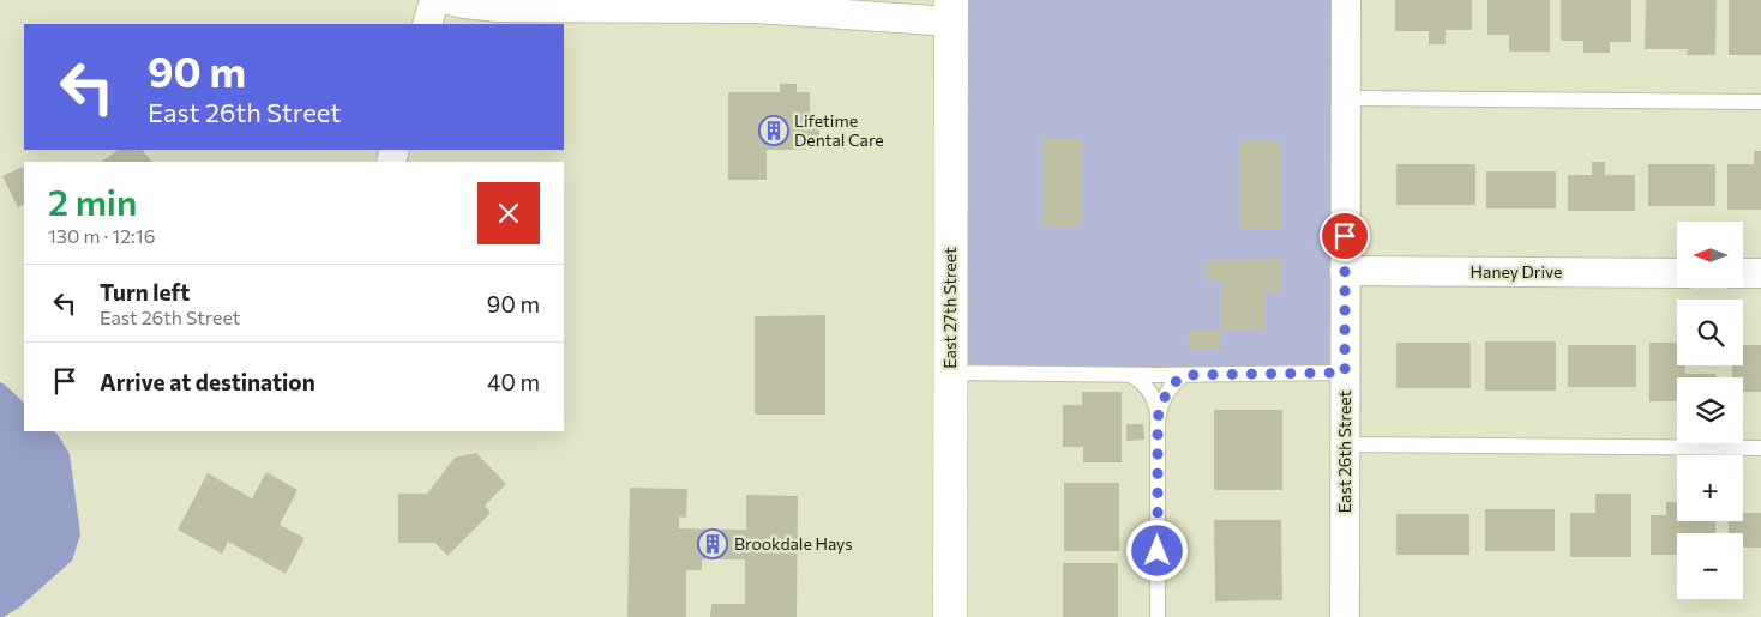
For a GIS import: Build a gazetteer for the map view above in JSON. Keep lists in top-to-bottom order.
{
  "streets": {
    "main road": ["East 27th Street"],
    "street": ["Haney Drive", "East 26th Street"]
  },
  "crossings": [
    ["Haney Drive", "East 26th Street"]
  ],
  "places": {
    "building": ["Lifetime Dental Care", "Brookdale Hays"]
  },
  "north": "left",
  "page": {
    "turn": ["90 m", "East 26th Street"],
    "heading": ["2 min", "130 m · 12:16"],
    "map_buttons": ["+", "−"],
    "list": [
      {
        "name": "Turn left",
        "note": "East 26th Street",
        "value": "90 m"
      },
      {
        "name": "Arrive at destination",
        "value": "40 m"
      }
    ]
  }
}
